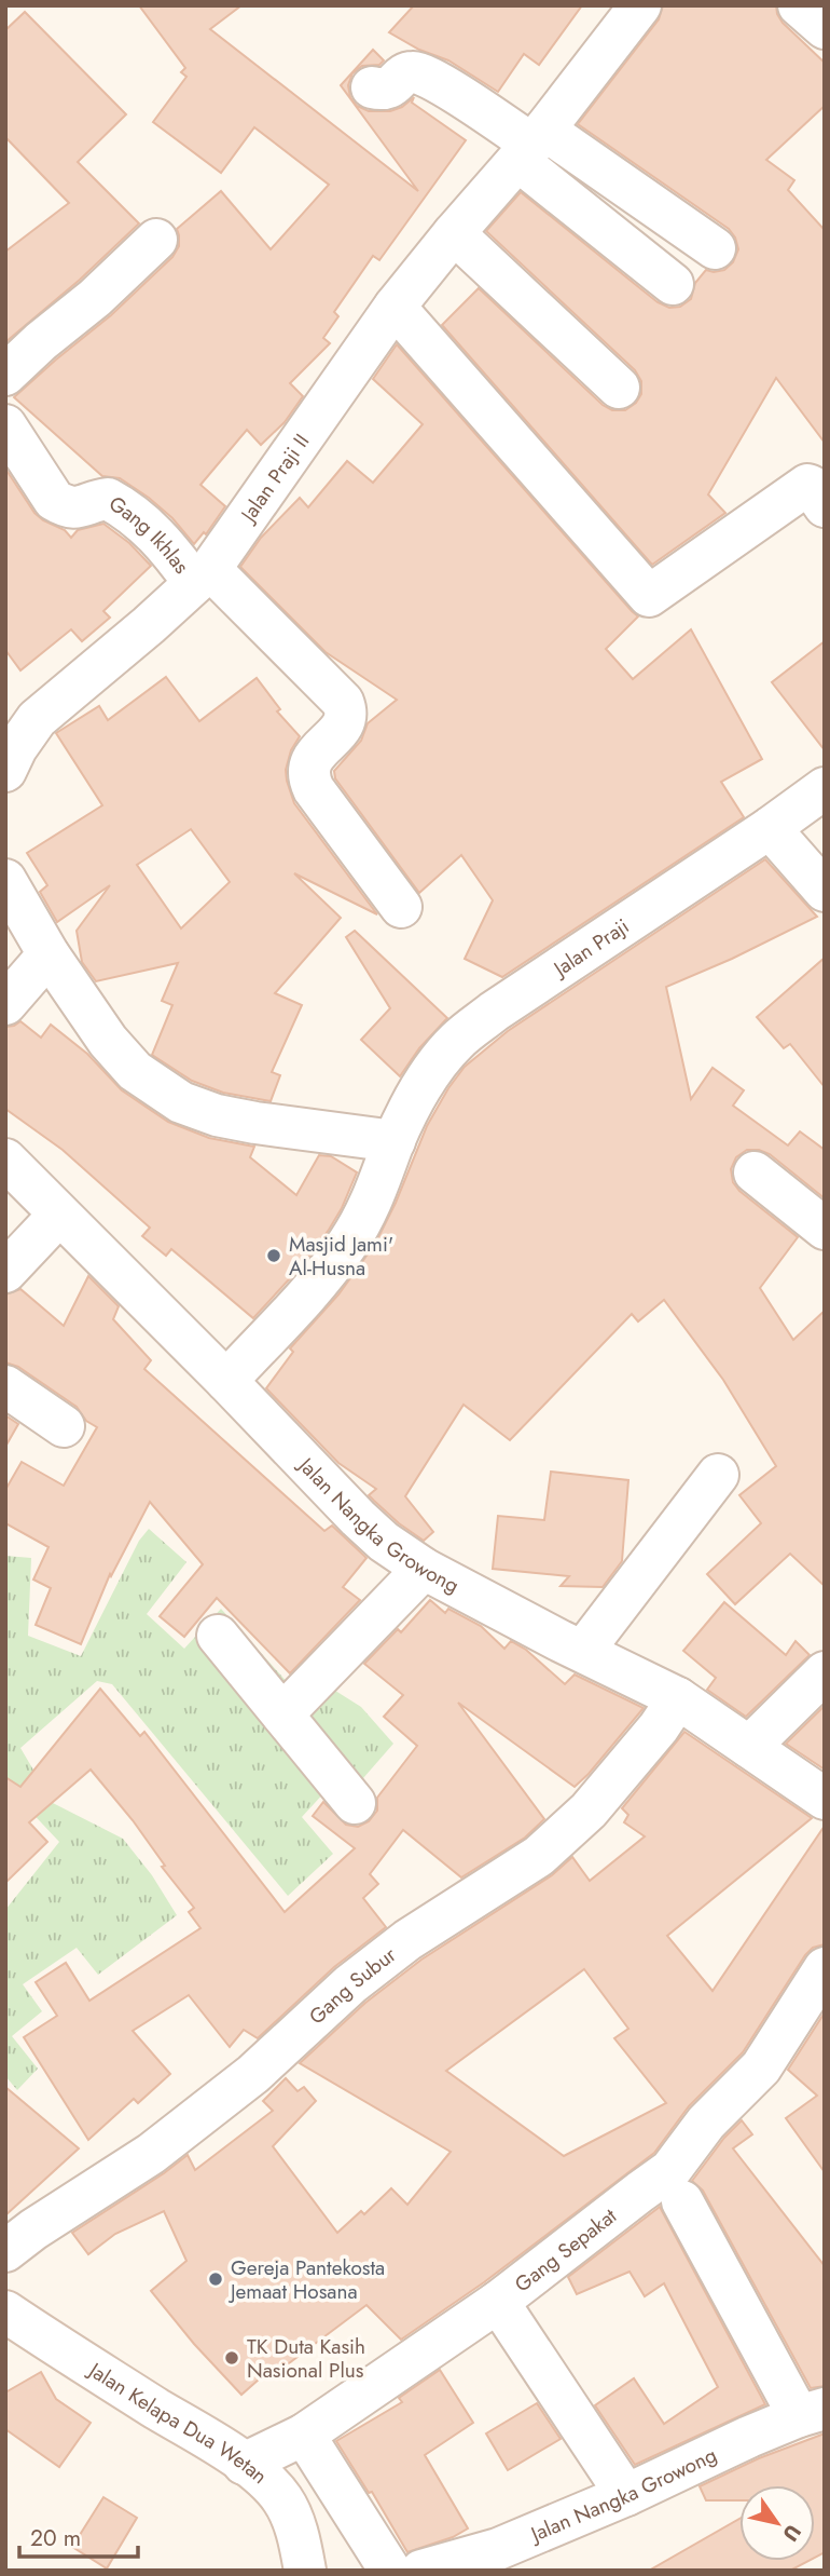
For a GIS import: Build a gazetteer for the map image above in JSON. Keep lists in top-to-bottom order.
{
  "streets": {
    "street": [
      "Jalan Praji II",
      "Gang Ikhlas",
      "Jalan Praji",
      "Jalan Nangka Growong",
      "Gang Subur",
      "Gang Sepakat",
      "Jalan Kelapa Dua Wetan"
    ]
  },
  "crossings": [
    ["Jalan Praji II", "Gang Ikhlas"],
    ["Jalan Praji", "Jalan Nangka Growong"],
    ["Jalan Nangka Growong", "Gang Subur"],
    ["Gang Sepakat", "Jalan Kelapa Dua Wetan"]
  ],
  "places": ["Masjid Jami' Al-Husna", "Gereja Pantekosta Jemaat Hosana", "TK Duta Kasih Nasional Plus"],
  "scale_bar": "20 m",
  "north": "bottom right"
}
